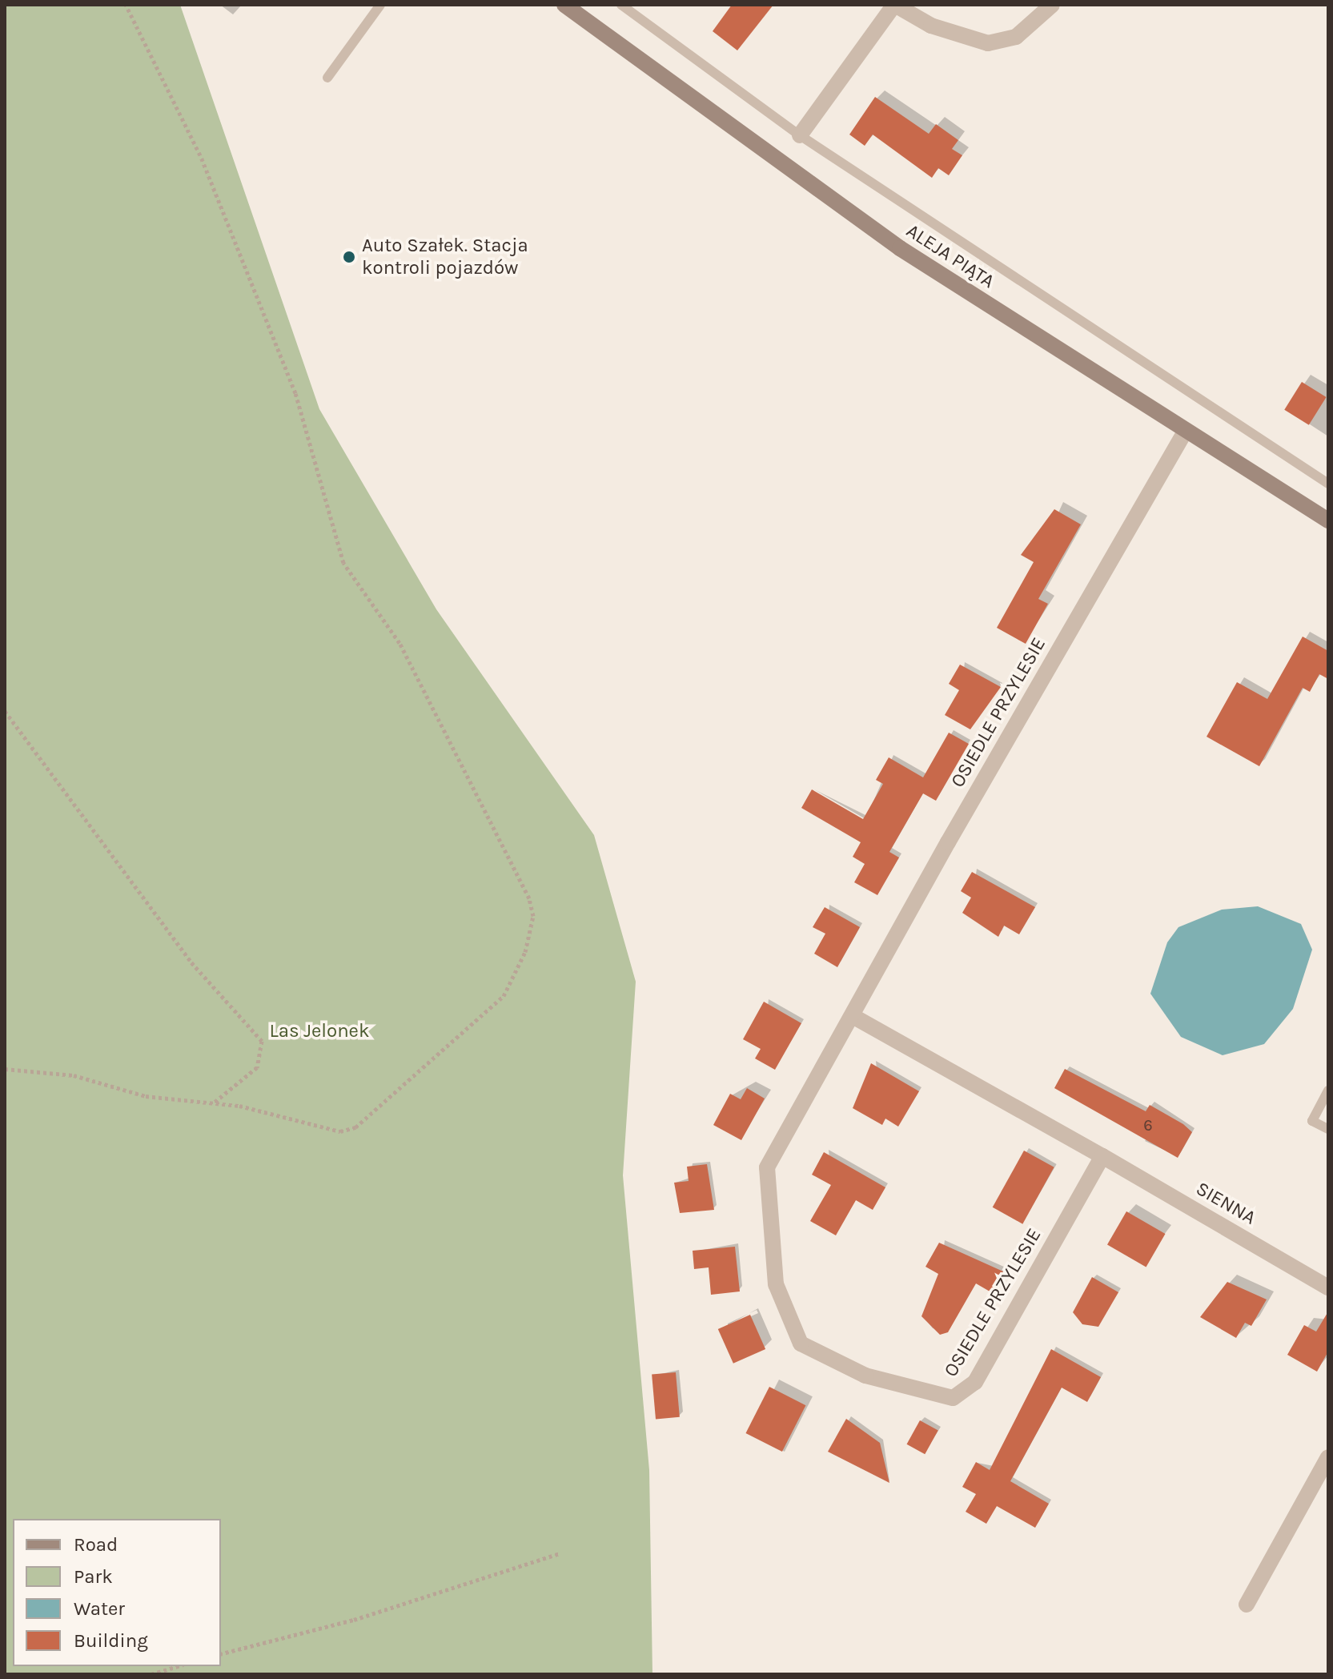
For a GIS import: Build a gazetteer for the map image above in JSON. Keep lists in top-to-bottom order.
{
  "streets": {
    "street": ["ALEJA PIĄTA", "OSIEDLE PRZYLESIE", "SIENNA"]
  },
  "crossings": [
    ["ALEJA PIĄTA", "OSIEDLE PRZYLESIE"],
    ["OSIEDLE PRZYLESIE", "SIENNA"]
  ],
  "parks": ["Las Jelonek"],
  "places": ["Auto Szałek. Stacja kontroli pojazdów"],
  "house_numbers": ["6"],
  "legend": [
    "Road",
    "Park",
    "Water",
    "Building"
  ]
}
